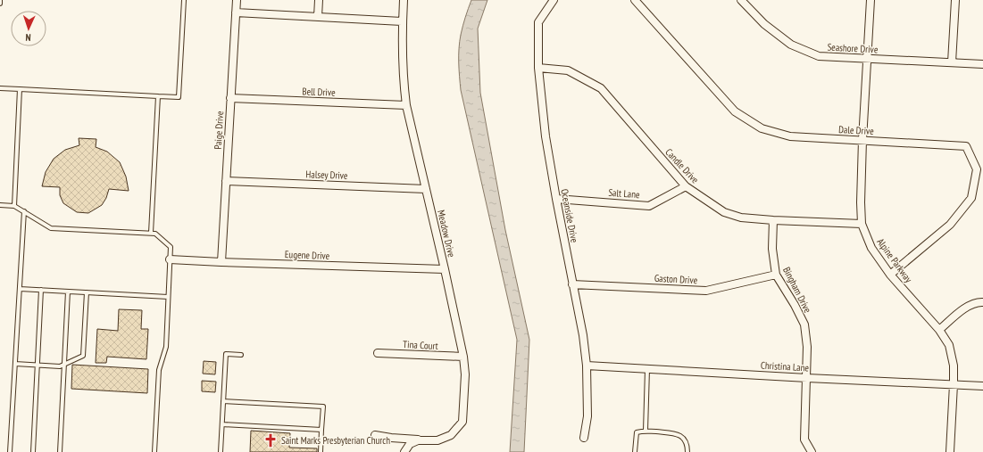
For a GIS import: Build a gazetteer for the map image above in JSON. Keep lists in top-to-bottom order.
{
  "streets": {
    "street": [
      "Seashore Drive",
      "Bell Drive",
      "Paige Drive",
      "Dale Drive",
      "Candle Drive",
      "Halsey Drive",
      "Salt Lane",
      "Oceanside Drive",
      "Meadow Drive",
      "Eugene Drive",
      "Alpine Parkway",
      "Gaston Drive",
      "Bingham Drive",
      "Tina Court",
      "Christina Lane"
    ]
  },
  "crossings": [
    ["Seashore Drive", "Alpine Parkway"],
    ["Bell Drive", "Paige Drive"],
    ["Bell Drive", "Meadow Drive"],
    ["Paige Drive", "Halsey Drive"],
    ["Paige Drive", "Eugene Drive"],
    ["Dale Drive", "Alpine Parkway"],
    ["Candle Drive", "Salt Lane"],
    ["Candle Drive", "Oceanside Drive"],
    ["Candle Drive", "Alpine Parkway"],
    ["Candle Drive", "Bingham Drive"],
    ["Halsey Drive", "Meadow Drive"],
    ["Salt Lane", "Oceanside Drive"],
    ["Oceanside Drive", "Gaston Drive"],
    ["Oceanside Drive", "Christina Lane"],
    ["Meadow Drive", "Eugene Drive"],
    ["Meadow Drive", "Tina Court"],
    ["Alpine Parkway", "Christina Lane"],
    ["Gaston Drive", "Bingham Drive"],
    ["Bingham Drive", "Christina Lane"]
  ],
  "places": {
    "church": ["Saint Marks Presbyterian Church"]
  },
  "north": "bottom"
}
